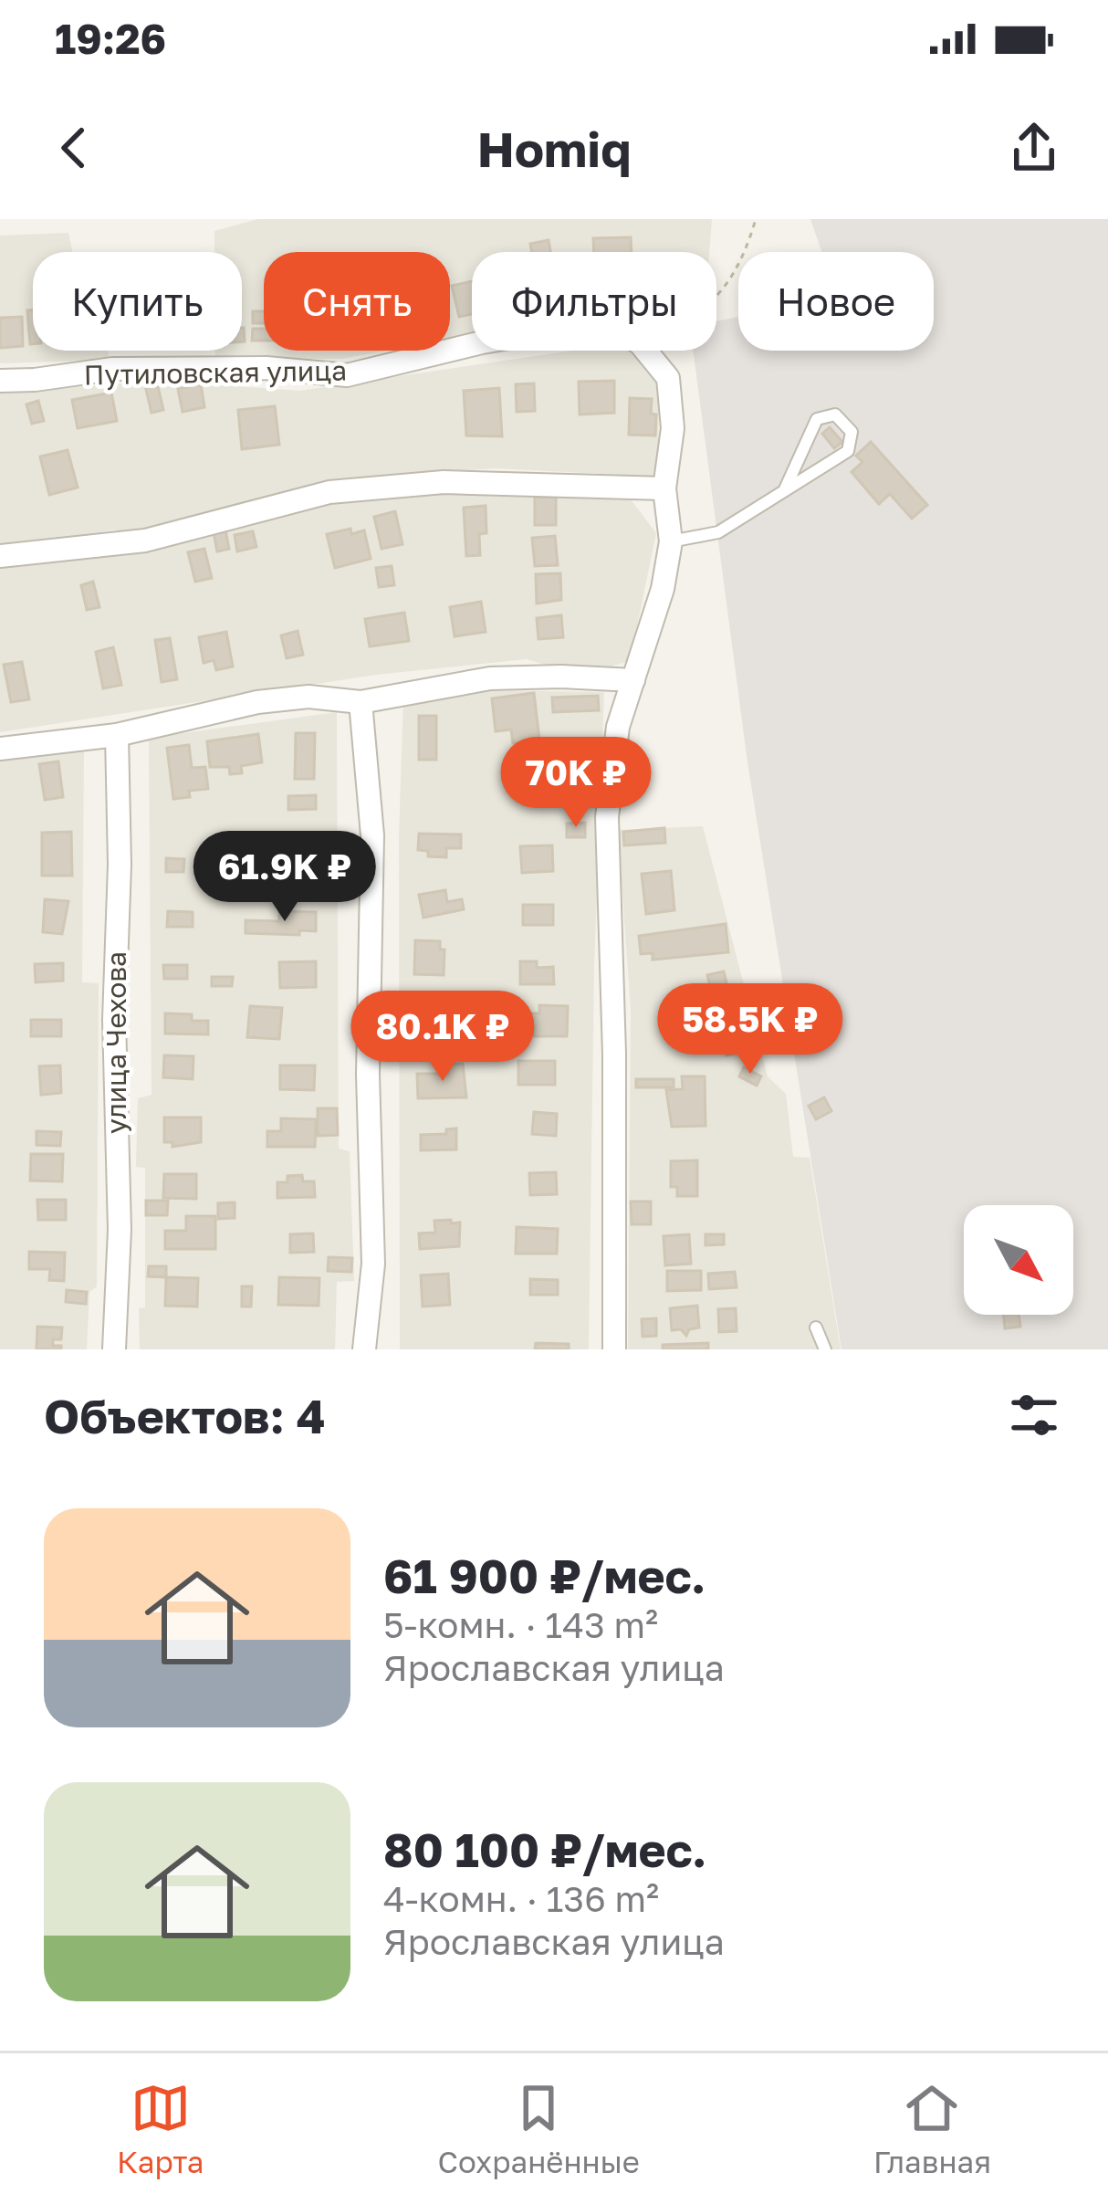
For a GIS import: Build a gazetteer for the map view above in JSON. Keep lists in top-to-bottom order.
{
  "streets": {
    "street": ["Путиловская улица", "улица Чехова"]
  },
  "north": "bottom right",
  "page": {
    "status": "19:26",
    "header": "Homiq",
    "chip": [
      "Купить",
      "Снять",
      "Фильтры",
      "Новое"
    ],
    "price": [
      "70K ₽",
      "61.9K ₽",
      "58.5K ₽",
      "80.1K ₽"
    ],
    "heading": "Объектов: 4",
    "list": [
      {
        "name": "61 900 ₽/мес.",
        "note": "5-комн. · 143 m² · Ярославская улица"
      },
      {
        "name": "80 100 ₽/мес.",
        "note": "4-комн. · 136 m² · Ярославская улица"
      }
    ],
    "tabs": ["Карта", "Сохранённые", "Главная"]
  }
}
